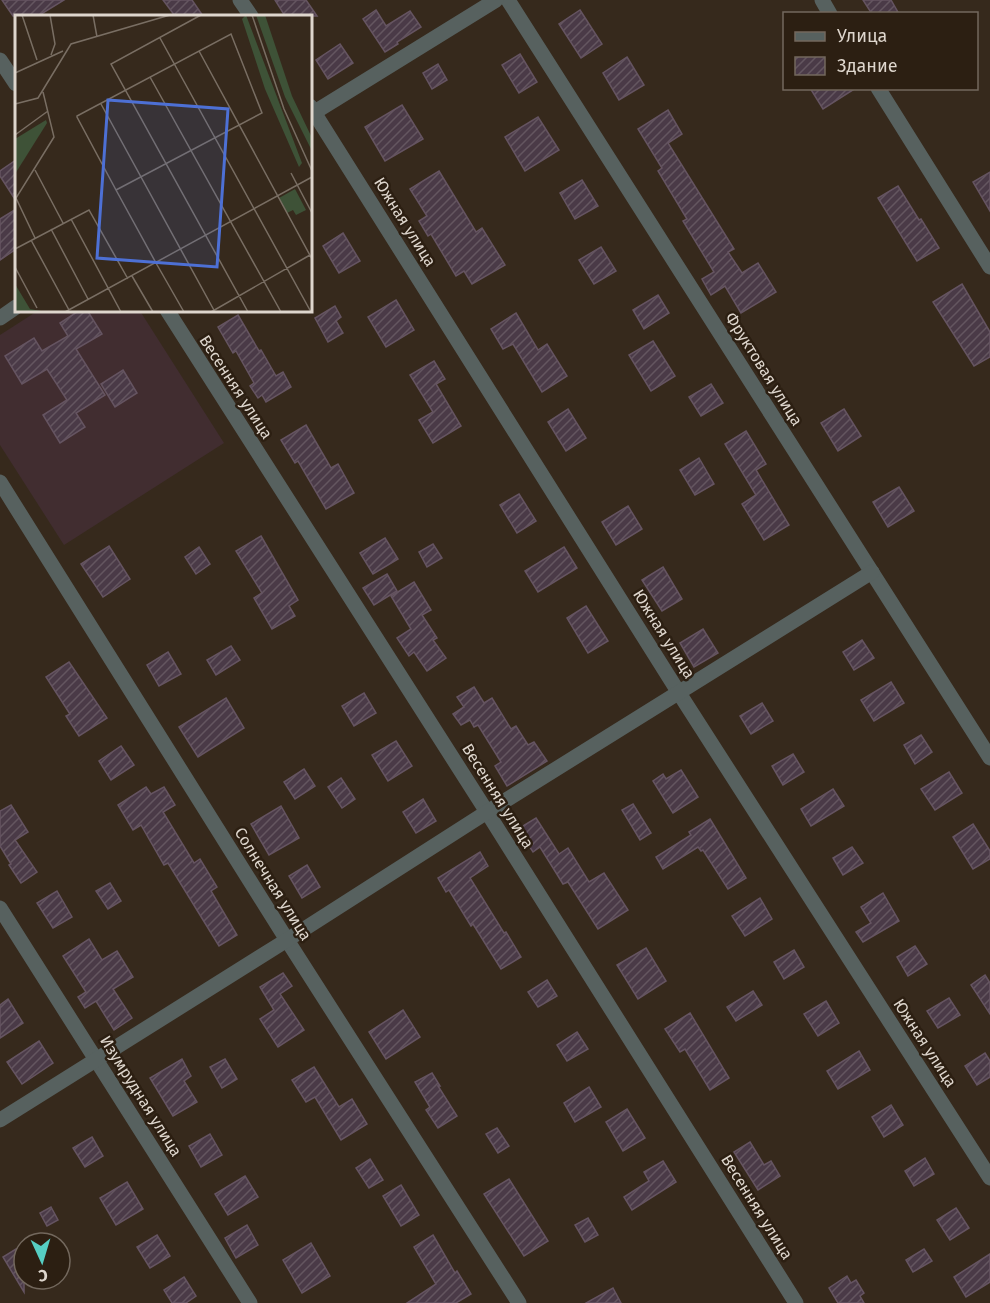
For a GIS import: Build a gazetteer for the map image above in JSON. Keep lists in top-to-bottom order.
{
  "streets": {
    "street": [
      "Южная улица",
      "Фруктовая улица",
      "Весенняя улица",
      "Солнечная улица",
      "Изумрудная улица"
    ]
  },
  "legend": ["Улица", "Здание"],
  "north": "bottom"
}
